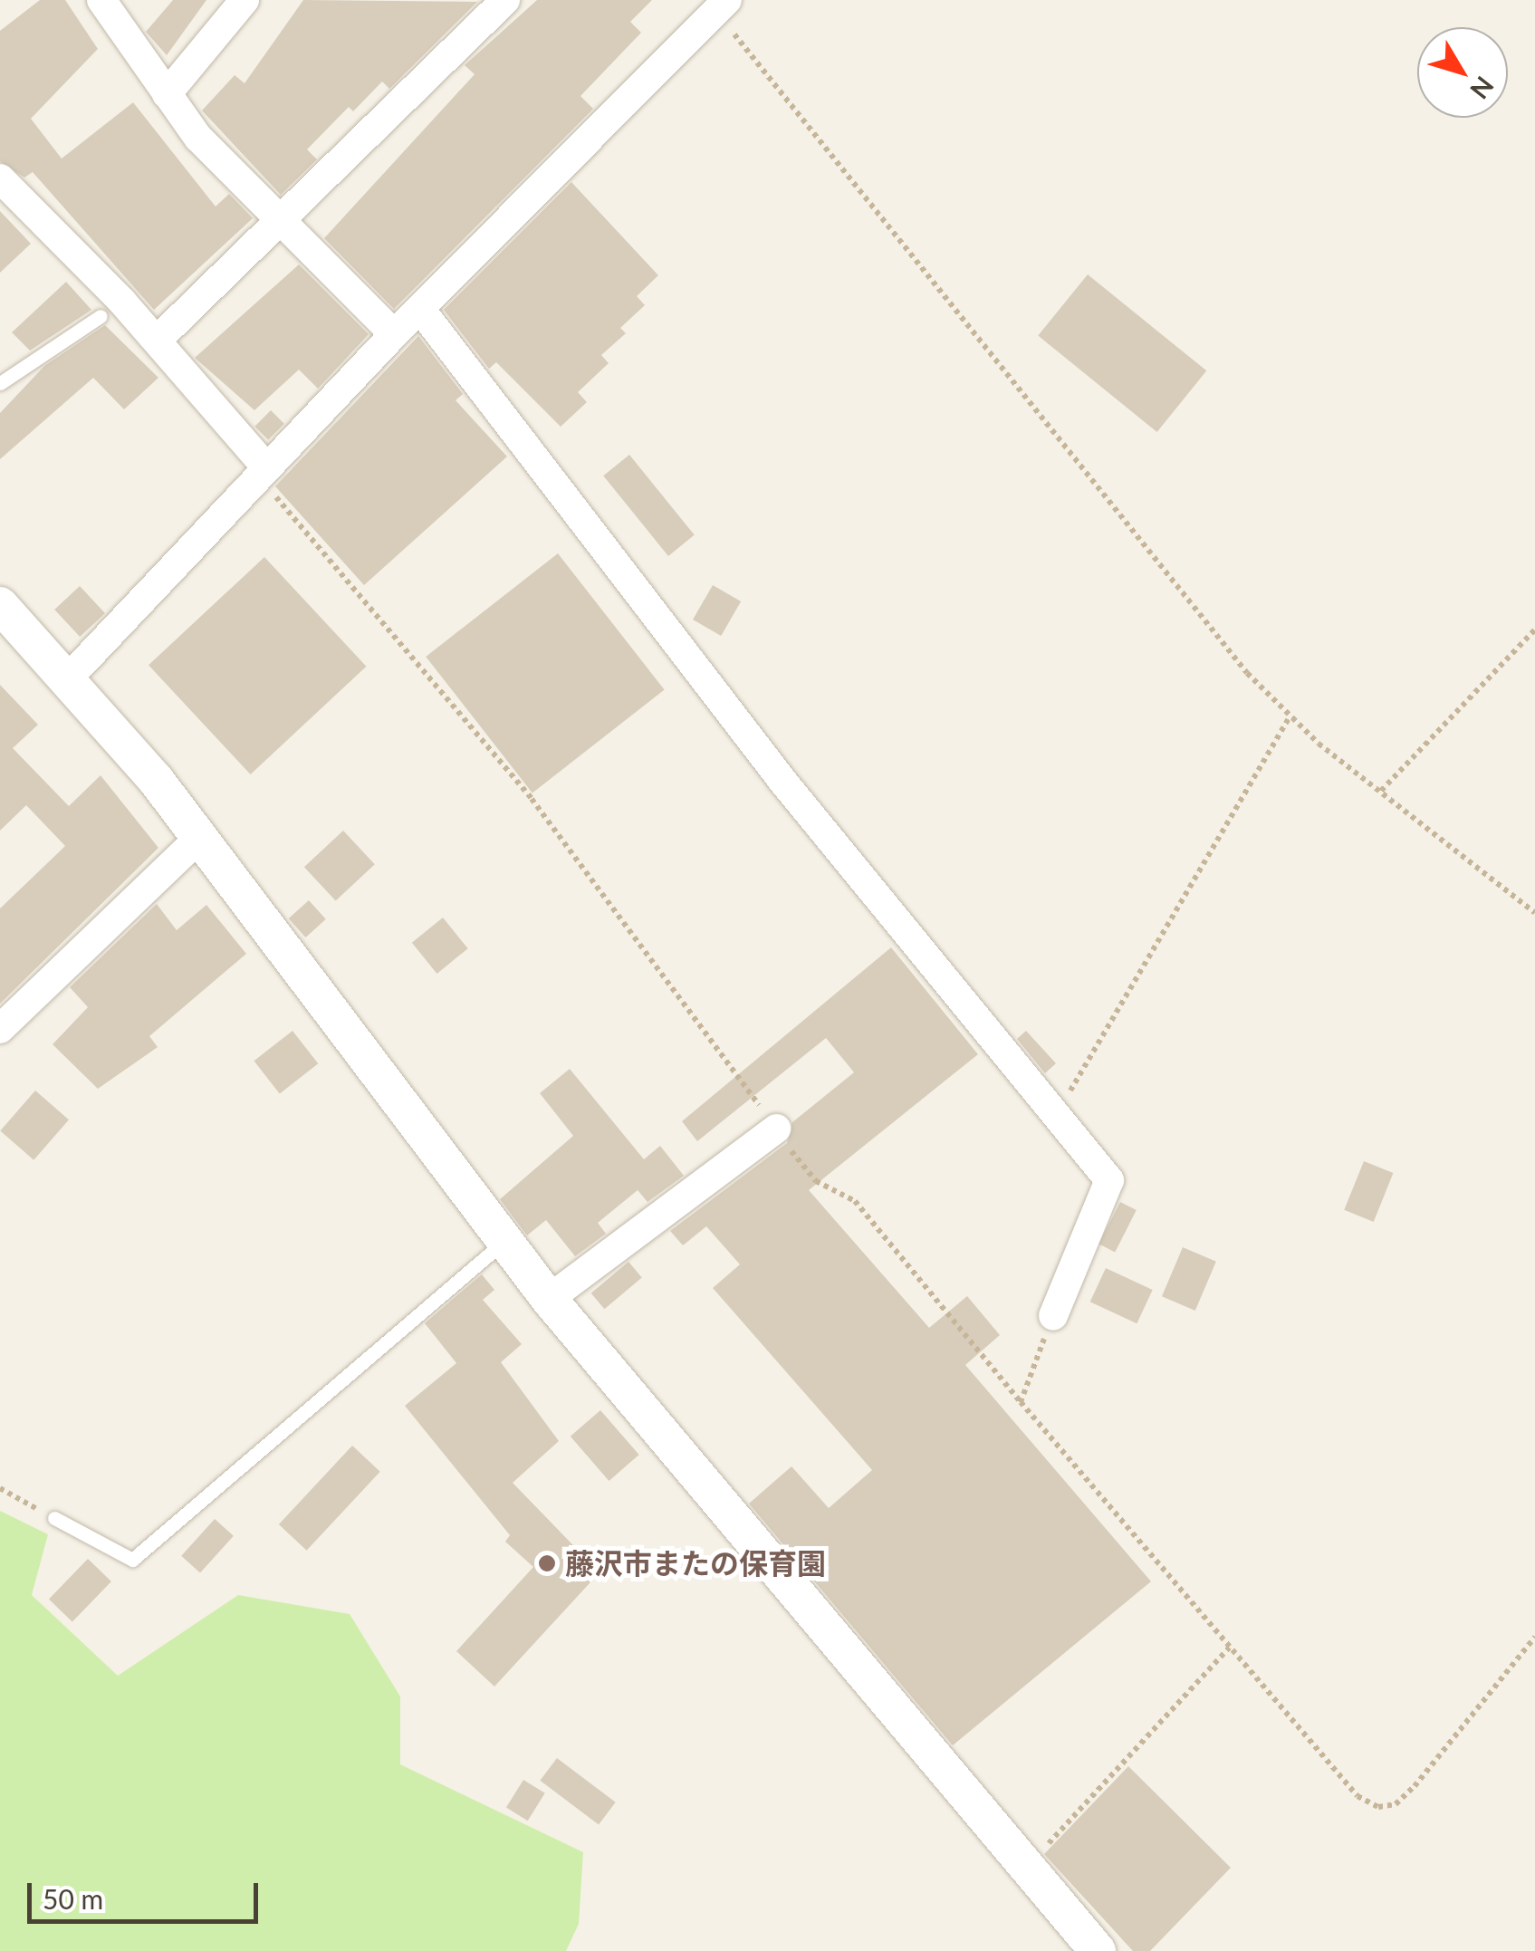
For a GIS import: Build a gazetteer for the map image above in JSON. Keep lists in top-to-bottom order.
{
  "places": ["藤沢市またの保育園"],
  "scale_bar": "50 m",
  "north": "bottom right"
}
